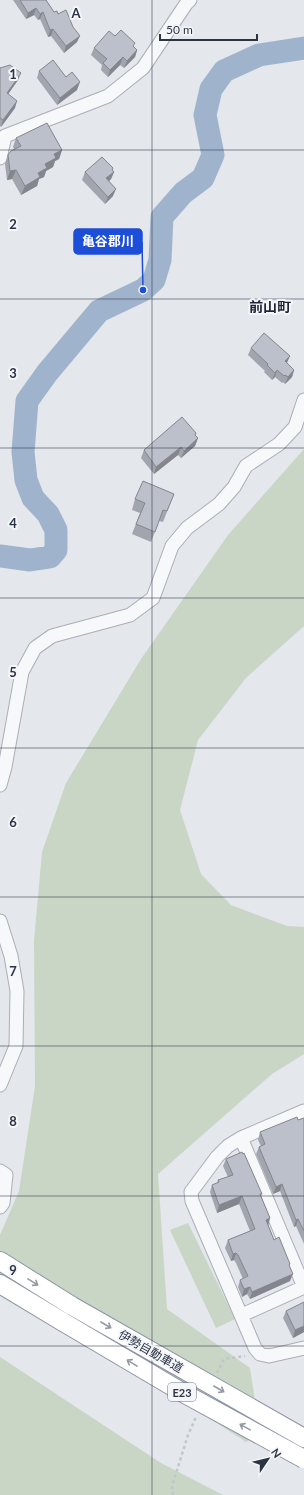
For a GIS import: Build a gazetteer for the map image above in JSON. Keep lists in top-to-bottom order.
{
  "streets": {
    "highway": ["伊勢自動車道", "E23"]
  },
  "districts": ["前山町"],
  "places": ["亀谷郡川"],
  "scale_bar": "50 m",
  "north": "top right",
  "grid": {
    "columns": ["A"],
    "rows": [
      "1",
      "2",
      "3",
      "4",
      "5",
      "6",
      "7",
      "8",
      "9"
    ]
  }
}
